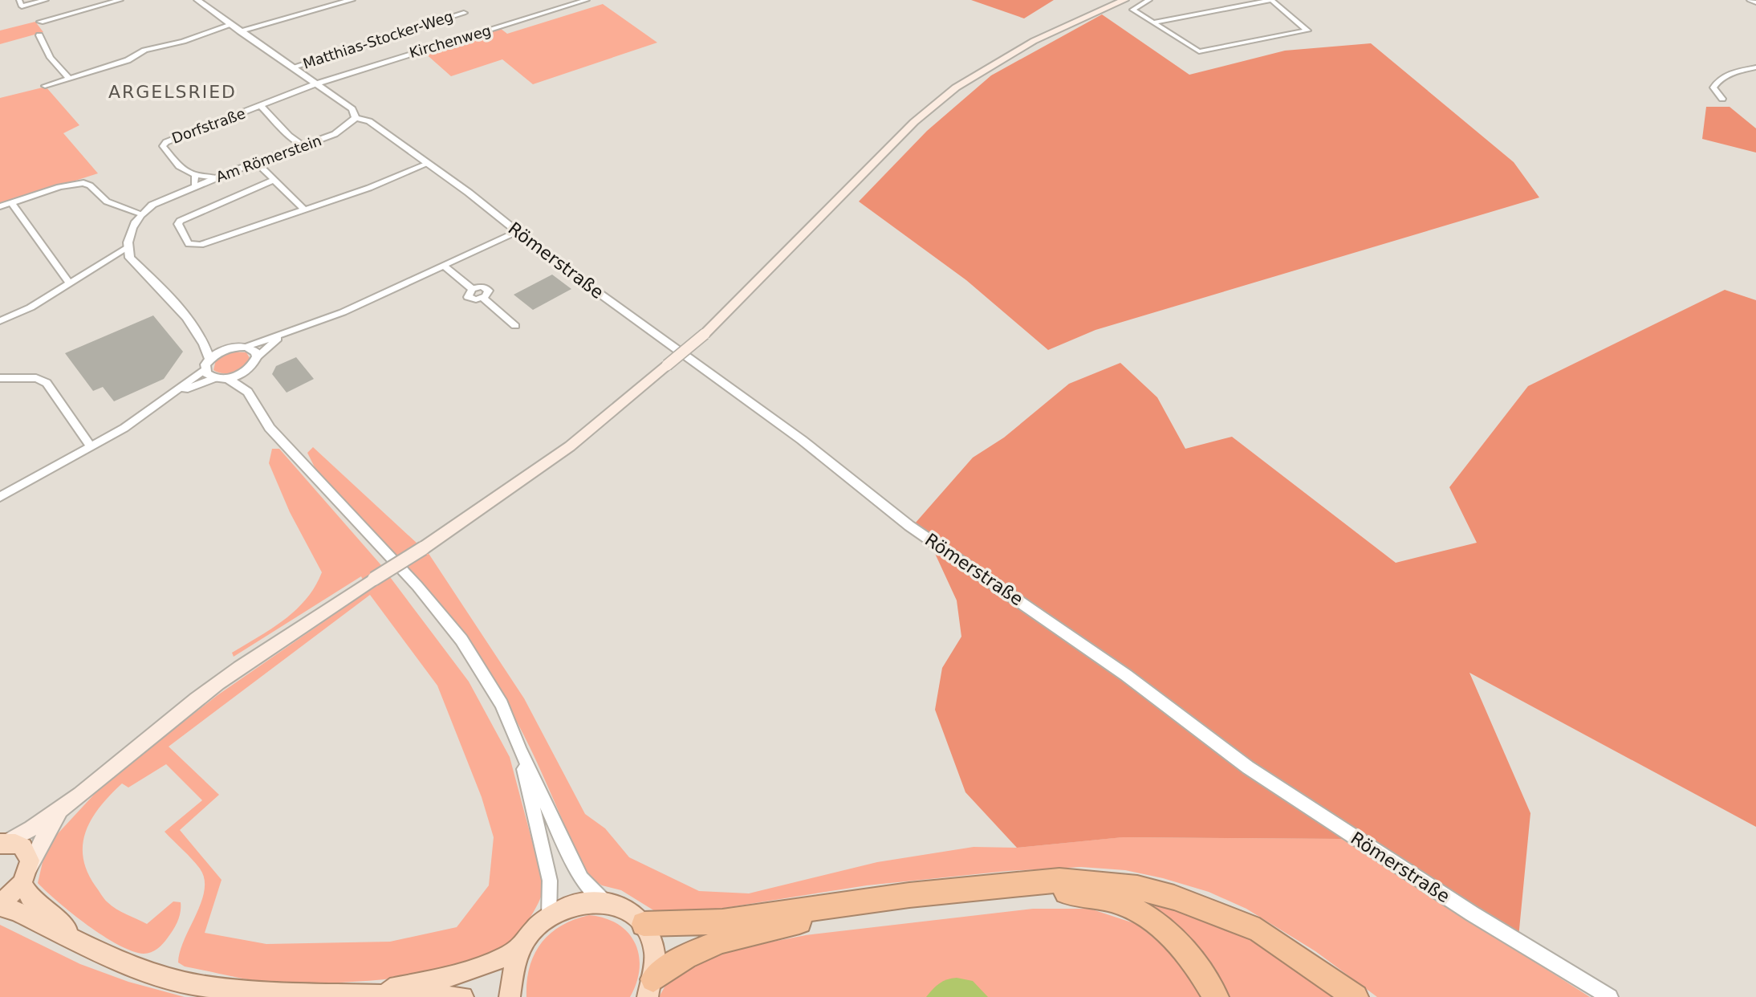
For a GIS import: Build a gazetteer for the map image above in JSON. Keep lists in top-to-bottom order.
{
  "streets": {
    "street": [
      "Matthias-Stocker-Weg",
      "Kirchenweg",
      "Dorfstraße",
      "Am Römerstein",
      "Römerstraße"
    ]
  },
  "crossings": [
    ["Kirchenweg", "Dorfstraße"],
    ["Dorfstraße", "Am Römerstein"],
    ["Am Römerstein", "Römerstraße"]
  ],
  "districts": ["ARGELSRIED"]
}
